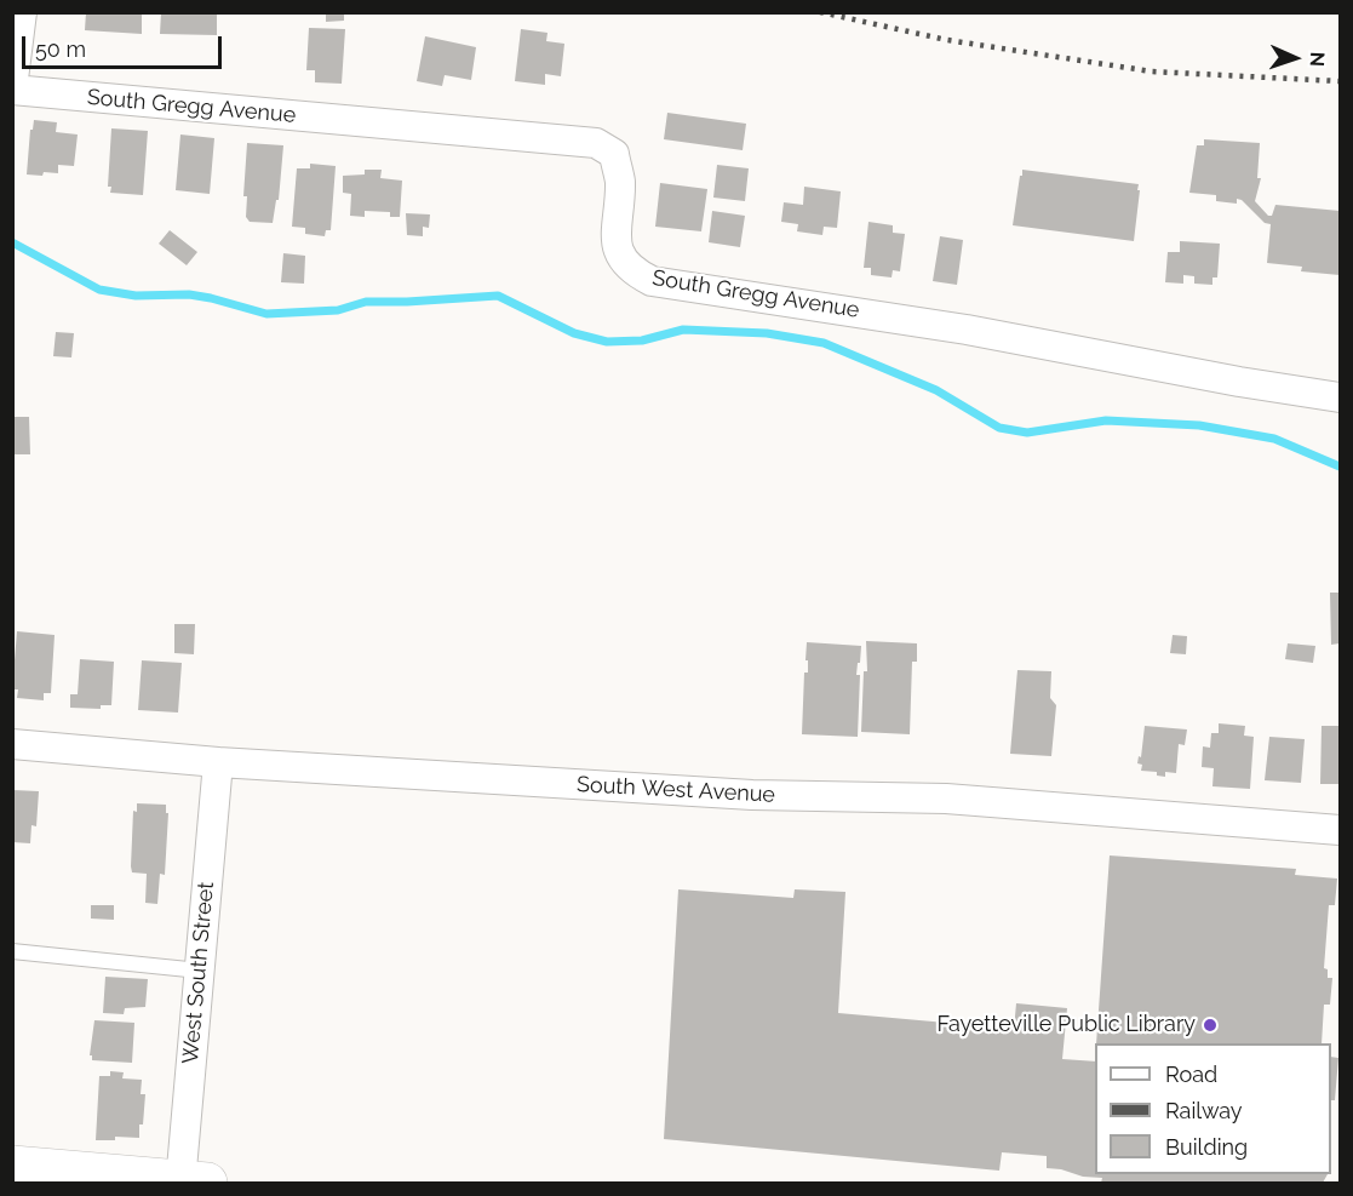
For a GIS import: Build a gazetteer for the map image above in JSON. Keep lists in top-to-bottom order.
{
  "streets": {
    "street": ["South Gregg Avenue", "South West Avenue", "West South Street"]
  },
  "crossings": [
    ["South West Avenue", "West South Street"]
  ],
  "places": ["Fayetteville Public Library"],
  "legend": ["Road", "Railway", "Building"],
  "scale_bar": "50 m",
  "north": "right"
}
